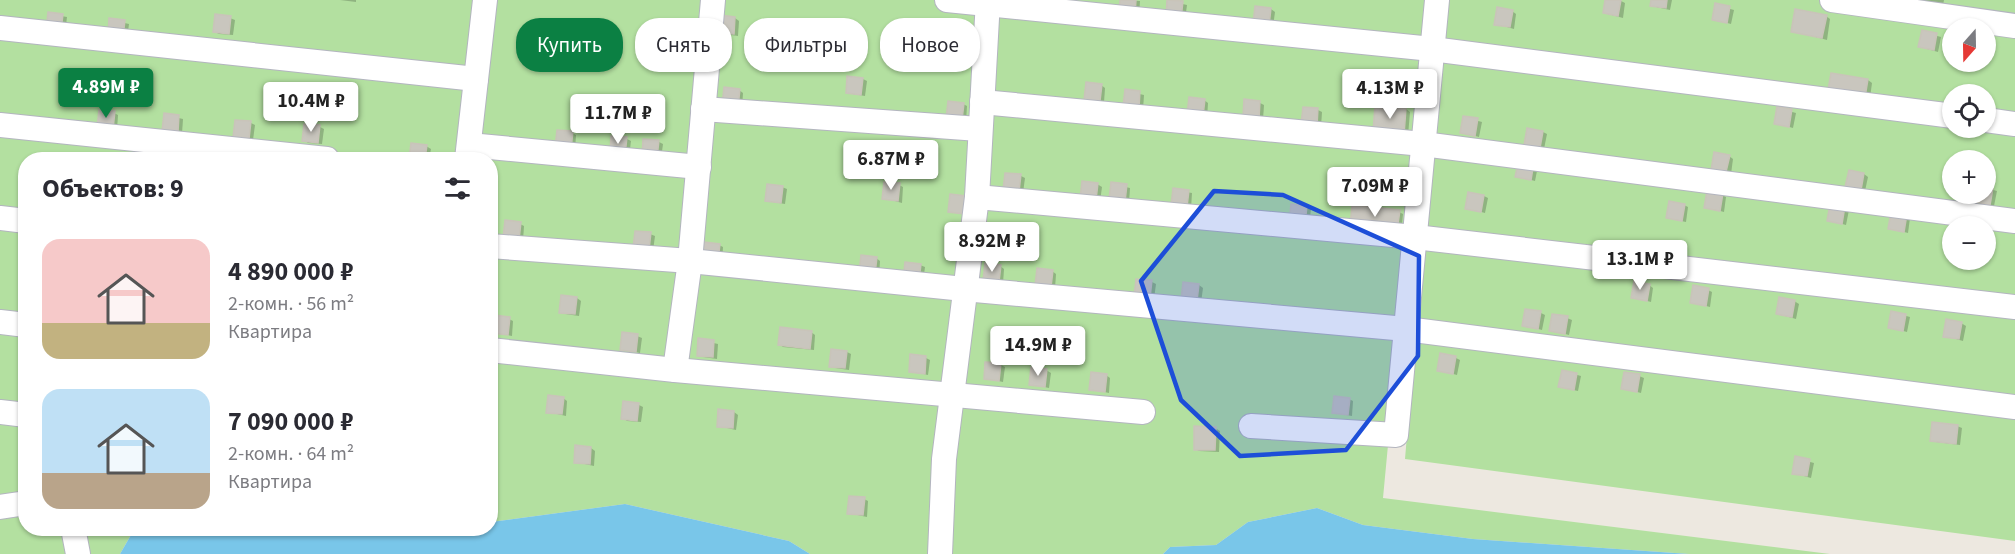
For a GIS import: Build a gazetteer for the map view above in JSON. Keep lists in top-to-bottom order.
{
  "north": "bottom",
  "page": {
    "map_buttons": ["+", "−"],
    "chip": [
      "Купить",
      "Снять",
      "Фильтры",
      "Новое"
    ],
    "price": [
      "4.89M ₽",
      "4.13M ₽",
      "10.4M ₽",
      "11.7M ₽",
      "6.87M ₽",
      "7.09M ₽",
      "8.92M ₽",
      "13.1M ₽",
      "14.9M ₽"
    ],
    "heading": "Объектов: 9",
    "list": [
      {
        "name": "4 890 000 ₽",
        "note": "2-комн. · 56 m² · Квартира"
      },
      {
        "name": "7 090 000 ₽",
        "note": "2-комн. · 64 m² · Квартира"
      }
    ]
  }
}
